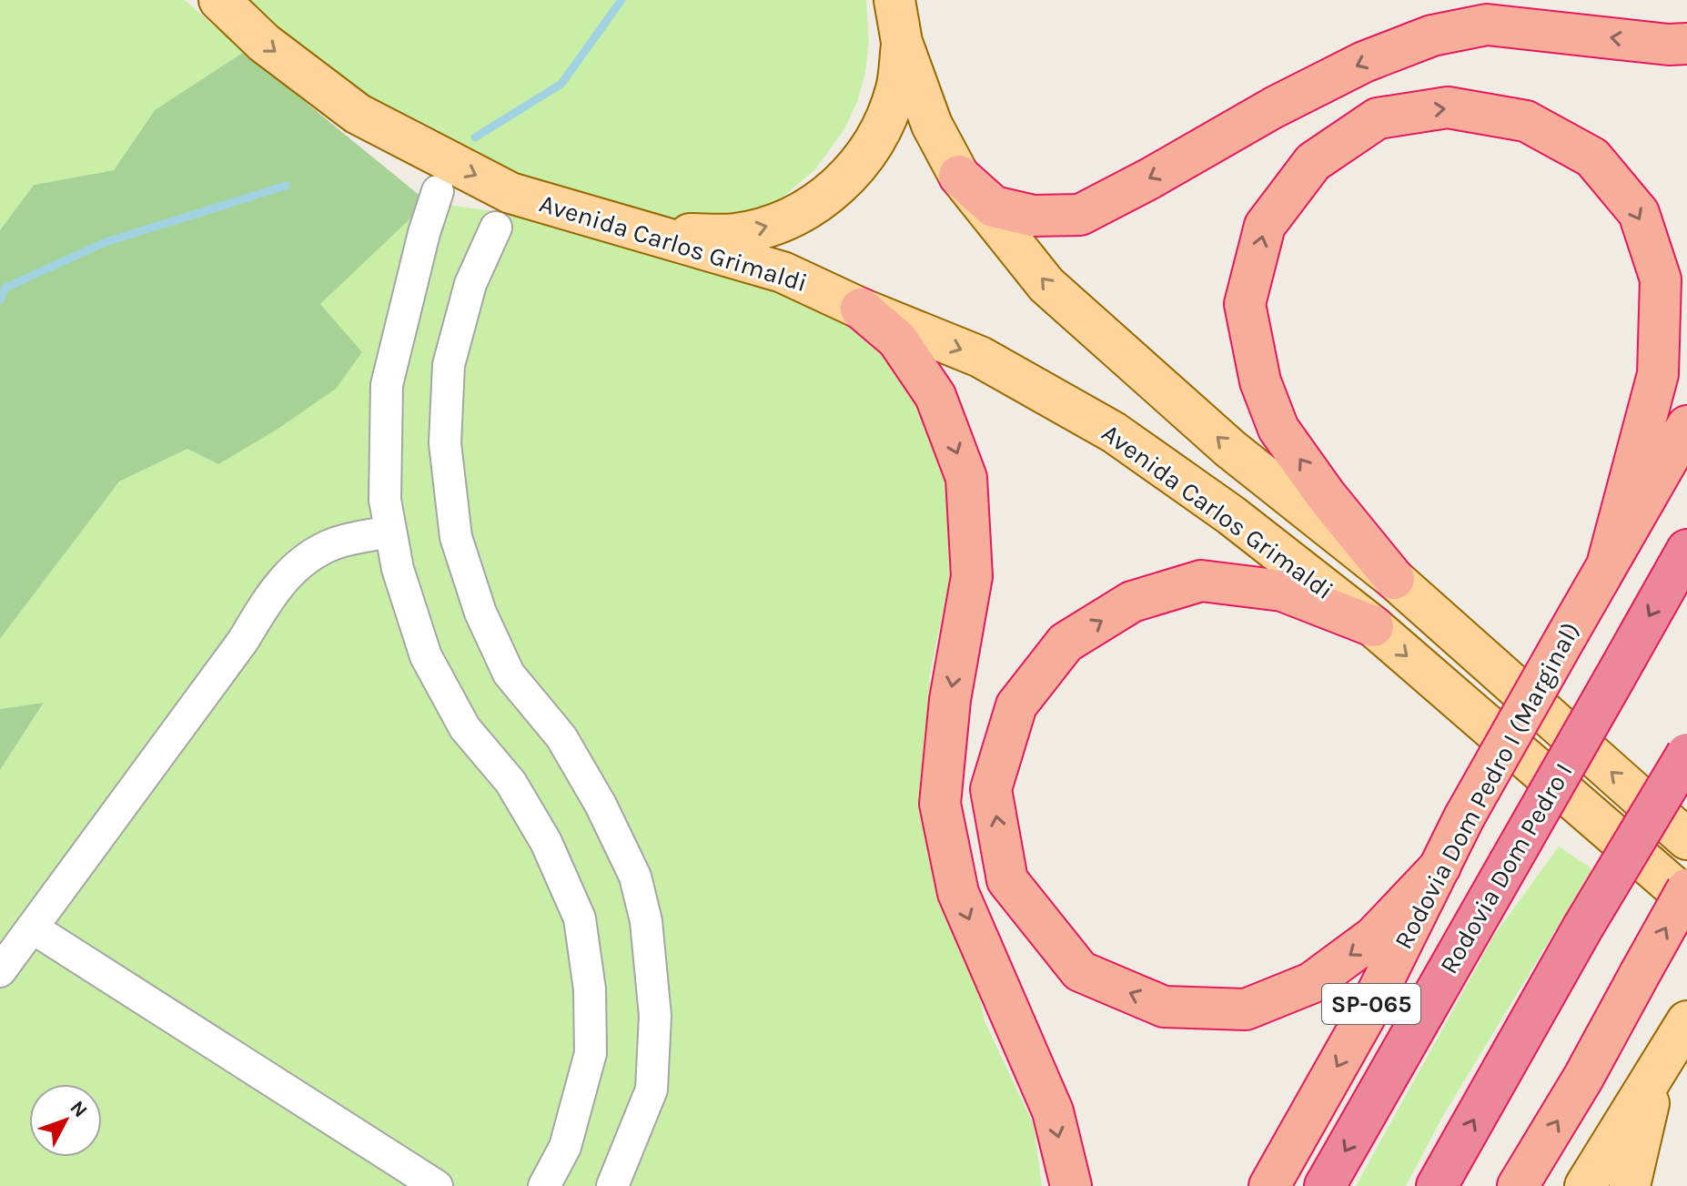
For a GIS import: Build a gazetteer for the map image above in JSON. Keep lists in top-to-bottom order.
{
  "streets": {
    "highway": ["Rodovia Dom Pedro I (Marginal)", "Rodovia Dom Pedro I", "SP-065"],
    "main road": ["Avenida Carlos Grimaldi"]
  },
  "north": "top right"
}
